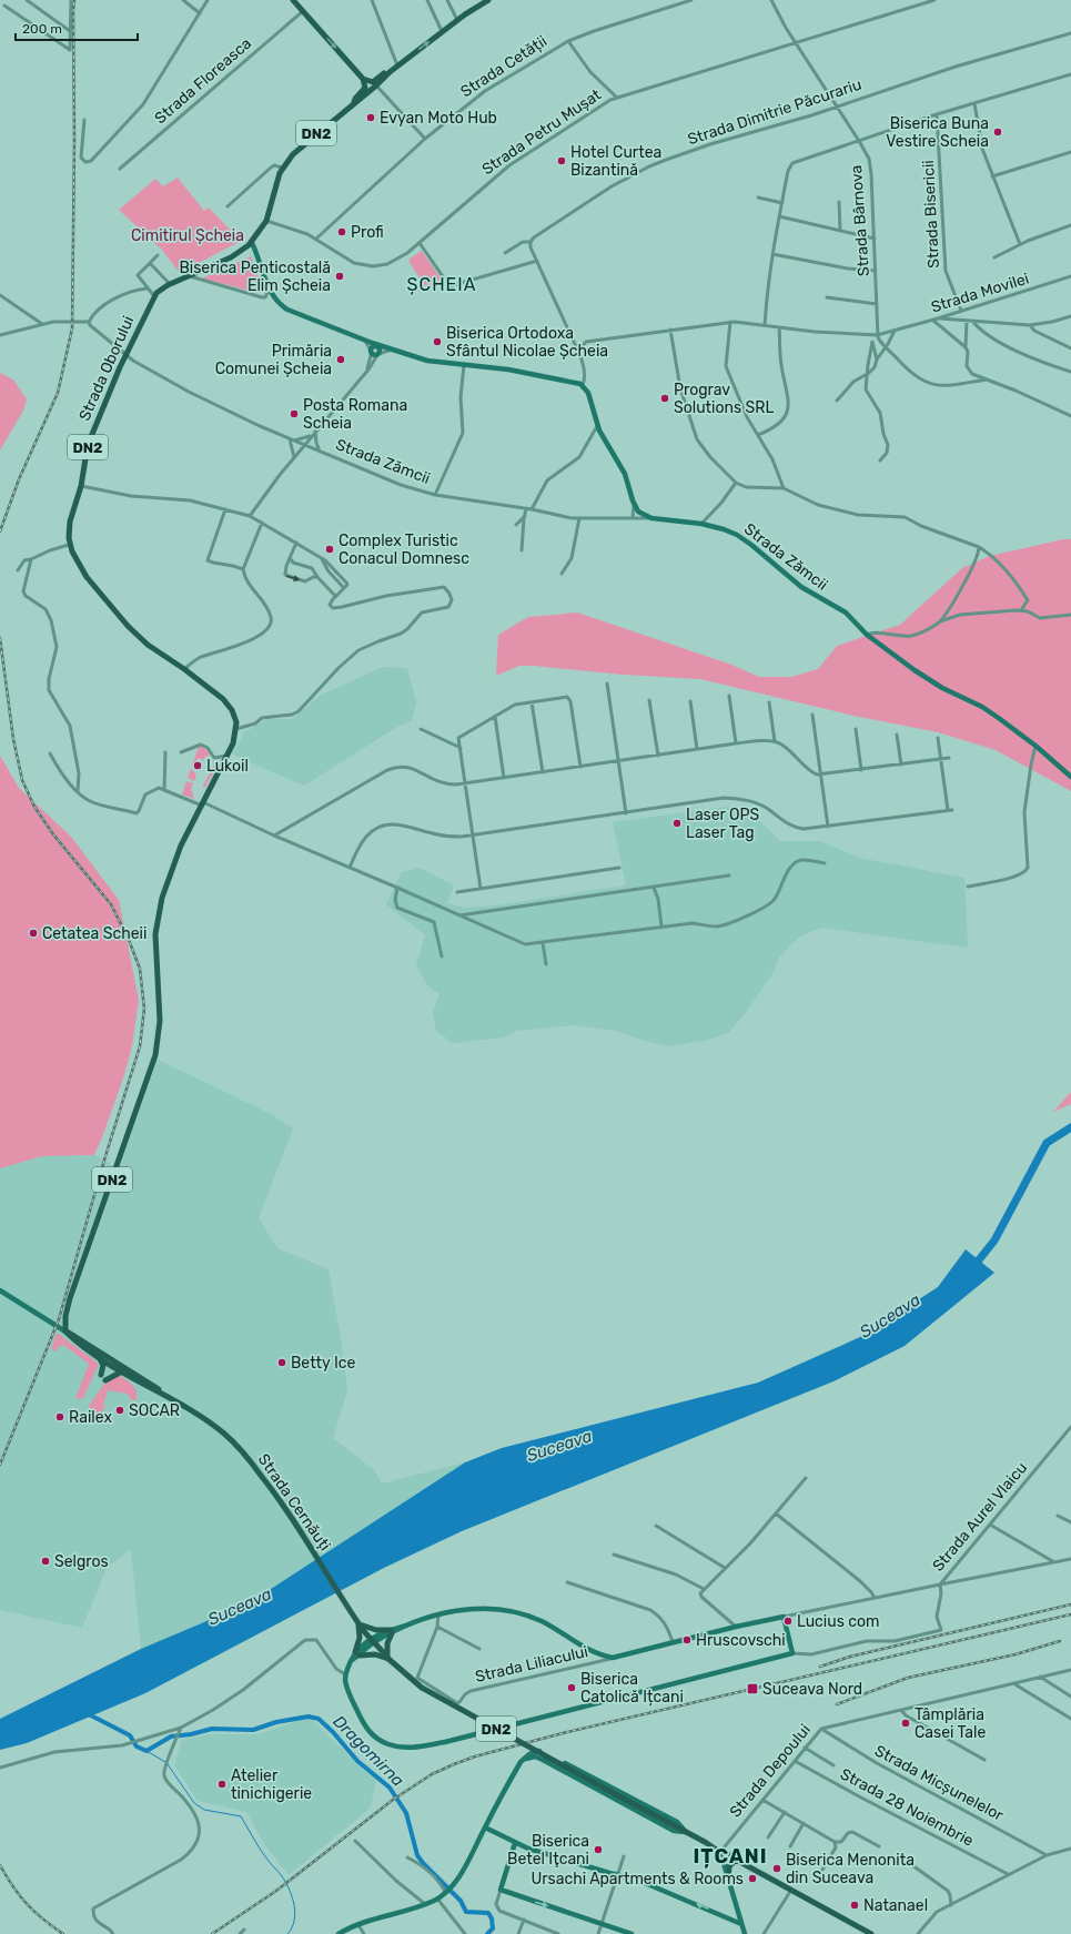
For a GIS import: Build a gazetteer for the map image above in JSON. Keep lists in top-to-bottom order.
{
  "streets": {
    "main road": [
      "DN2",
      "Strada Oborului",
      "Strada Zămcii",
      "Strada Cernăuți",
      "Strada Aurel Vlaicu"
    ],
    "street": [
      "Strada Cetății",
      "Strada Floreasca",
      "Strada Dimitrie Păcurariu",
      "Strada Petru Mușat",
      "Strada Bisericii",
      "Strada Bârnova",
      "Strada Movilei",
      "Strada Liliacului",
      "Strada Depoului",
      "Strada Micșunelelor",
      "Strada 28 Noiembrie"
    ]
  },
  "crossings": [
    ["Strada Cetății", "Strada Petru Mușat"],
    ["Strada Dimitrie Păcurariu", "Strada Bârnova"],
    ["Strada Petru Mușat", "DN2"],
    ["Strada Petru Mușat", "Strada Bârnova"],
    ["DN2", "Strada Oborului"],
    ["DN2", "Strada Cernăuți"],
    ["DN2", "Strada Depoului"],
    ["Strada Bisericii", "Strada Movilei"],
    ["Strada Bârnova", "Strada Movilei"],
    ["Strada Oborului", "Strada Zămcii"],
    ["Strada Aurel Vlaicu", "Strada Liliacului"],
    ["Strada Depoului", "Strada Micșunelelor"],
    ["Strada Depoului", "Strada 28 Noiembrie"]
  ],
  "districts": ["ȘCHEIA", "IȚCANI"],
  "water": ["Suceava", "Dragomirna"],
  "parks": ["Cimitirul Șcheia"],
  "places": {
    "other": [
      "Evyan Moto Hub",
      "Biserica Buna Vestire Scheia",
      "Hotel Curtea Bizantină",
      "Profi",
      "Biserica Penticostală Elim Șcheia",
      "Biserica Ortodoxa Sfântul Nicolae Șcheia",
      "Primăria Comunei Șcheia",
      "Prograv Solutions SRL",
      "Posta Romana Scheia",
      "Complex Turistic Conacul Domnesc",
      "Lukoil",
      "Laser OPS Laser Tag",
      "Cetatea Scheii",
      "Betty Ice",
      "SOCAR",
      "Railex",
      "Selgros",
      "Lucius com",
      "Hruscovschi",
      "Biserica Catolică Ițcani",
      "Tâmplăria Casei Tale",
      "Atelier tinichigerie",
      "Biserica Betel Iţcani",
      "Biserica Menonita din Suceava",
      "Ursachi Apartments & Rooms",
      "Natanael"
    ],
    "transit": ["Suceava Nord"]
  },
  "scale_bar": "200 m"
}
